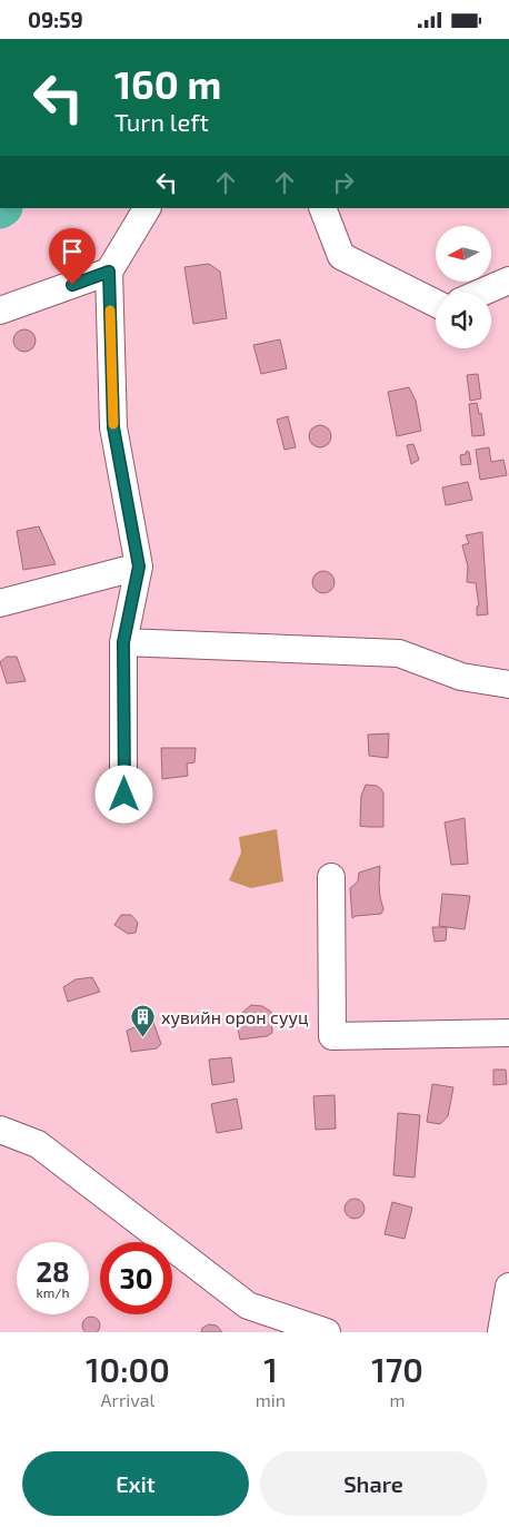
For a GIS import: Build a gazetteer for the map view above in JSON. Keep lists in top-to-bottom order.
{
  "places": {
    "building": ["хувийн орон сууц"]
  },
  "north": "left",
  "page": {
    "status": "09:59",
    "turn": ["160 m", "Turn left"],
    "speed": "28 km/h",
    "limit": "30",
    "eta": [
      "10:00",
      "Arrival",
      "1",
      "min",
      "170",
      "m"
    ],
    "buttons": ["Exit", "Share"]
  }
}
